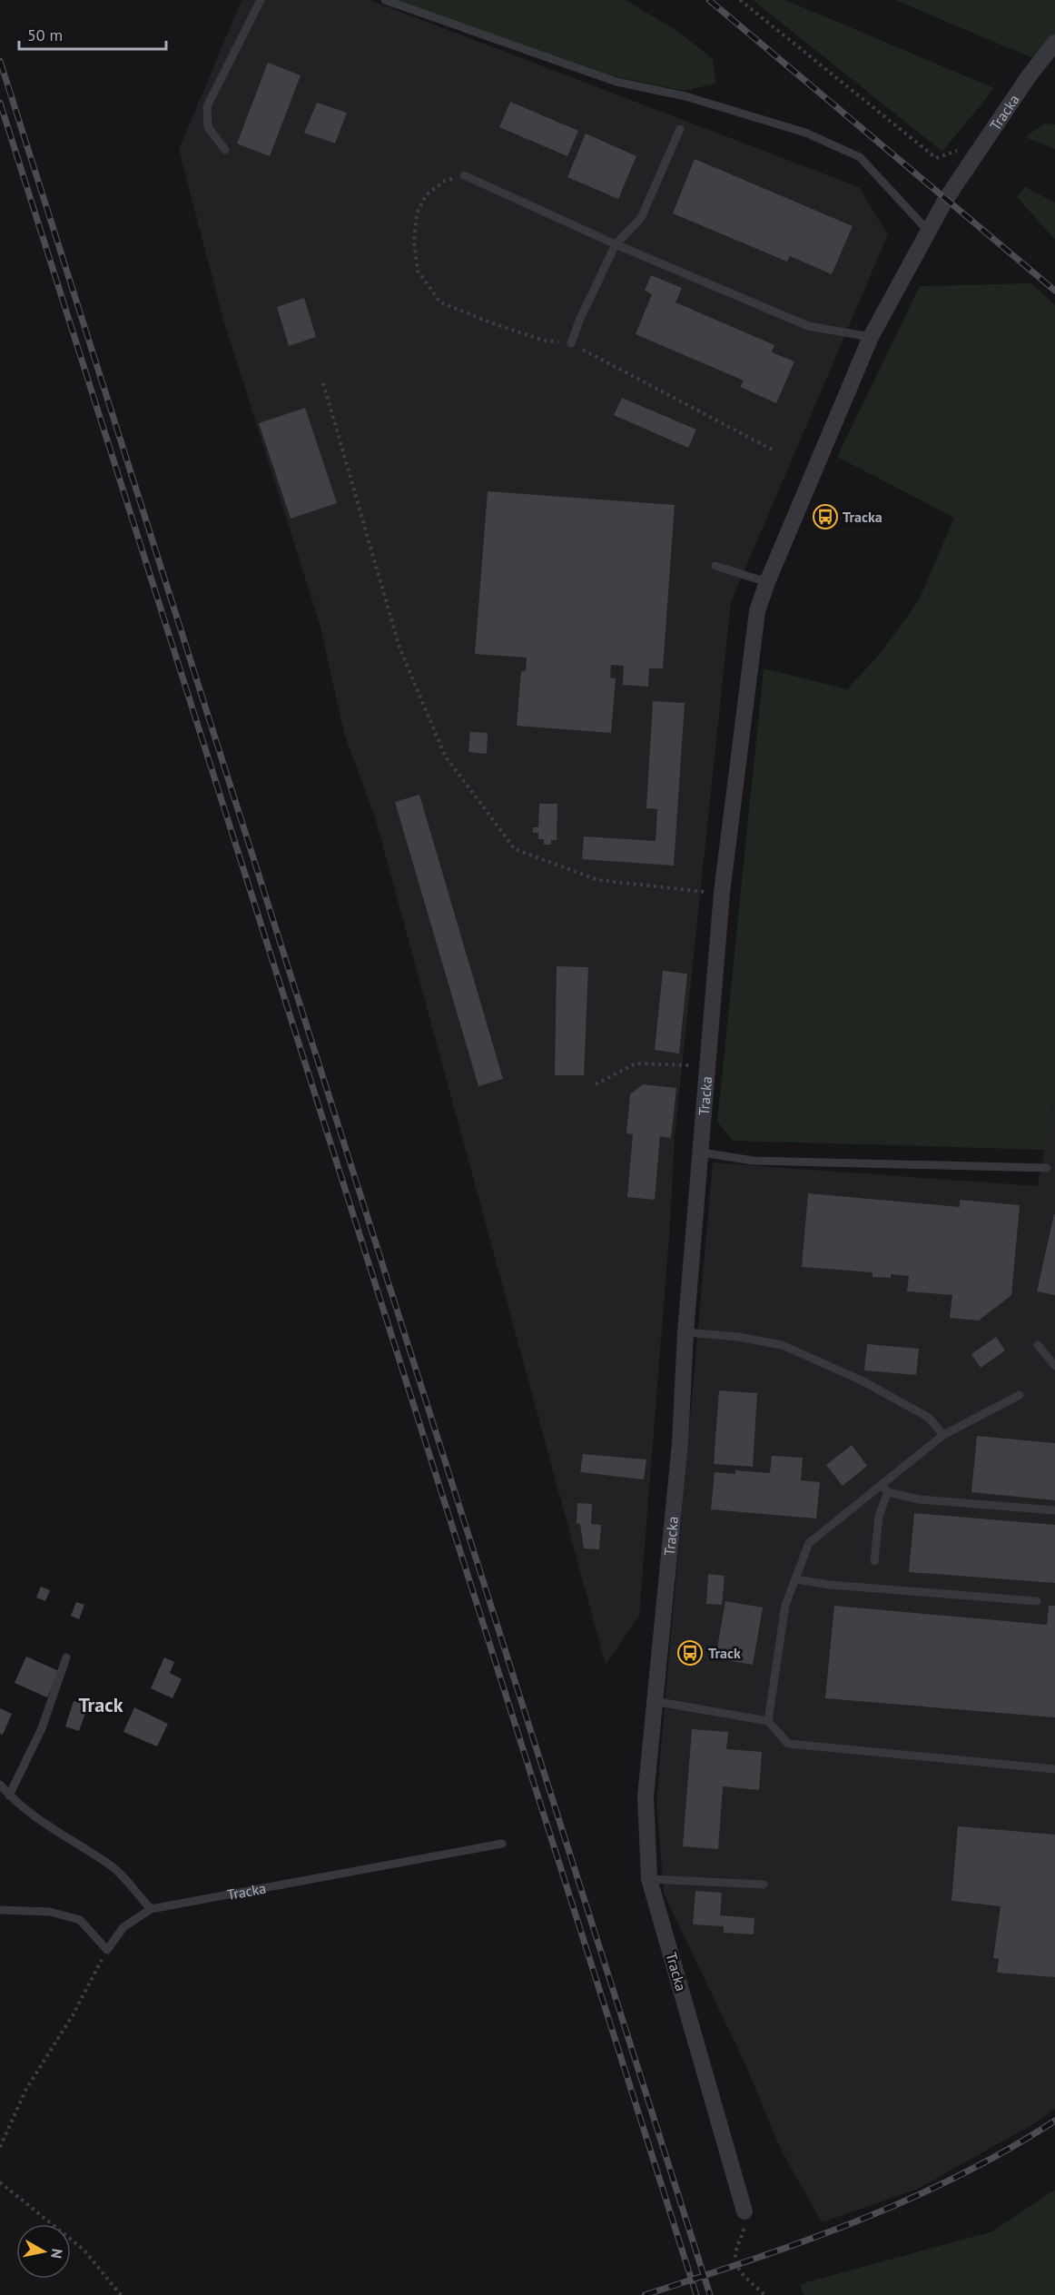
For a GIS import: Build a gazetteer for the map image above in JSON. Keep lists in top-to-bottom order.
{
  "streets": {
    "street": ["Tracka"]
  },
  "districts": ["Track"],
  "places": {
    "bus stop": ["Tracka", "Track"]
  },
  "scale_bar": "50 m",
  "north": "right"
}
